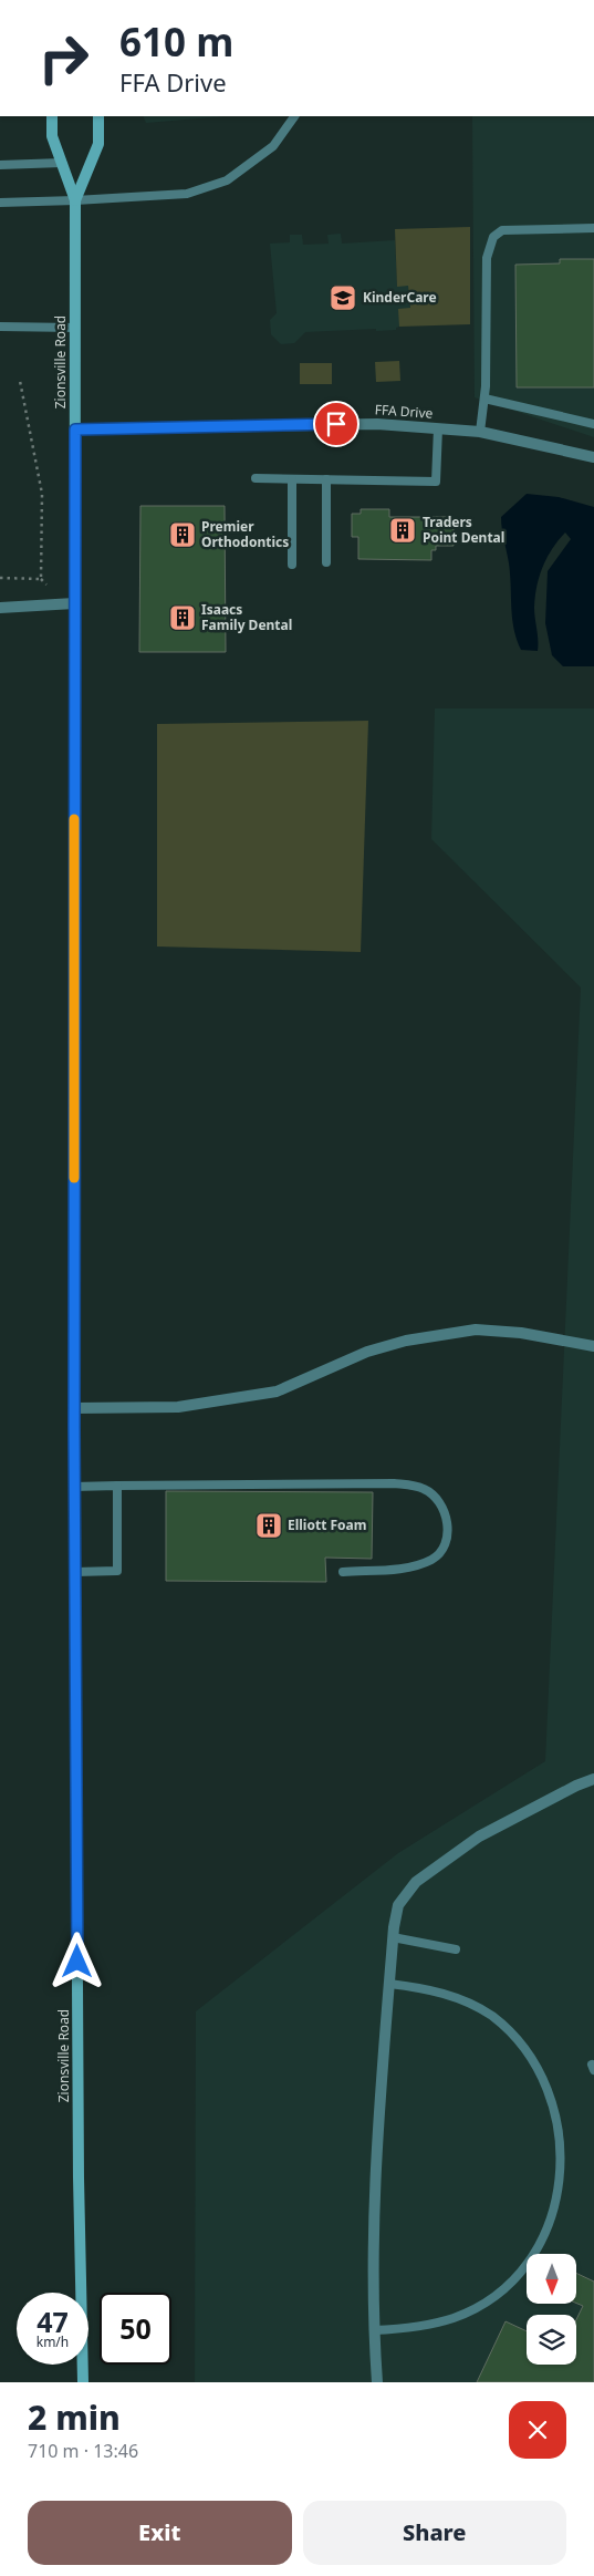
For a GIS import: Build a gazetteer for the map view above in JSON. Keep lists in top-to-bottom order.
{
  "streets": {
    "main road": ["Zionsville Road"],
    "street": ["FFA Drive"]
  },
  "crossings": [
    ["Zionsville Road", "FFA Drive"]
  ],
  "places": {
    "school or university": ["KinderCare"],
    "building": [
      "Traders Point Dental",
      "Premier Orthodontics",
      "Isaacs Family Dental",
      "Elliott Foam"
    ]
  },
  "north": "bottom",
  "page": {
    "turn": ["610 m", "FFA Drive"],
    "speed": "47 km/h",
    "limit": "50",
    "heading": ["2 min", "710 m · 13:46"],
    "buttons": ["Exit", "Share"]
  }
}
